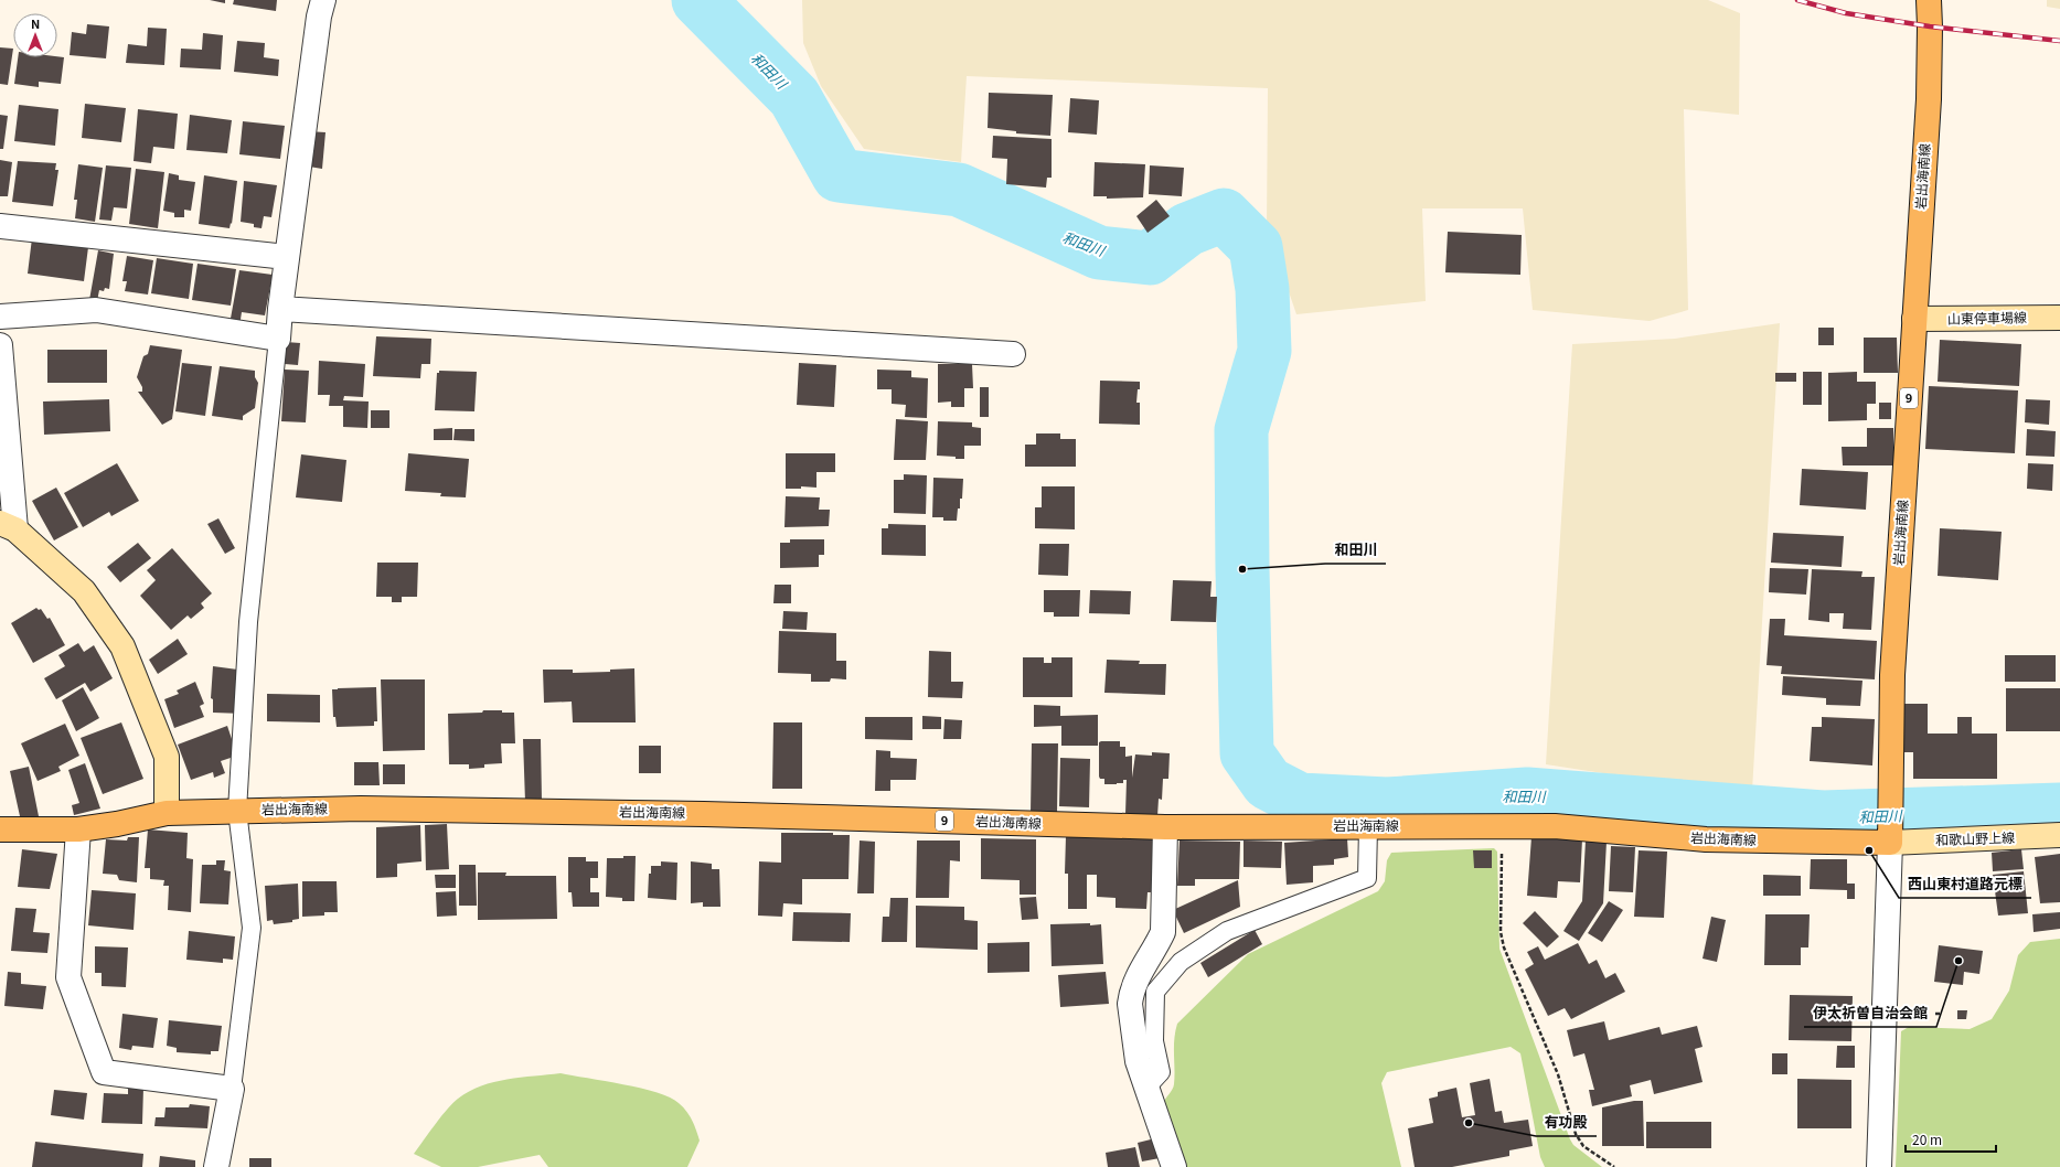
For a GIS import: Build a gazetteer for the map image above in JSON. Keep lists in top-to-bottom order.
{
  "streets": {
    "main road": ["岩出海南線", "9"],
    "street": ["山東停車場線", "和歌山野上線"]
  },
  "crossings": [
    ["岩出海南線", "山東停車場線"],
    ["岩出海南線", "和歌山野上線"]
  ],
  "water": ["和田川"],
  "places": [
    "和田川",
    "西山東村道路元標",
    "伊太祈曽自治会館",
    "有功殿"
  ],
  "scale_bar": "20 m",
  "north": "top"
}
